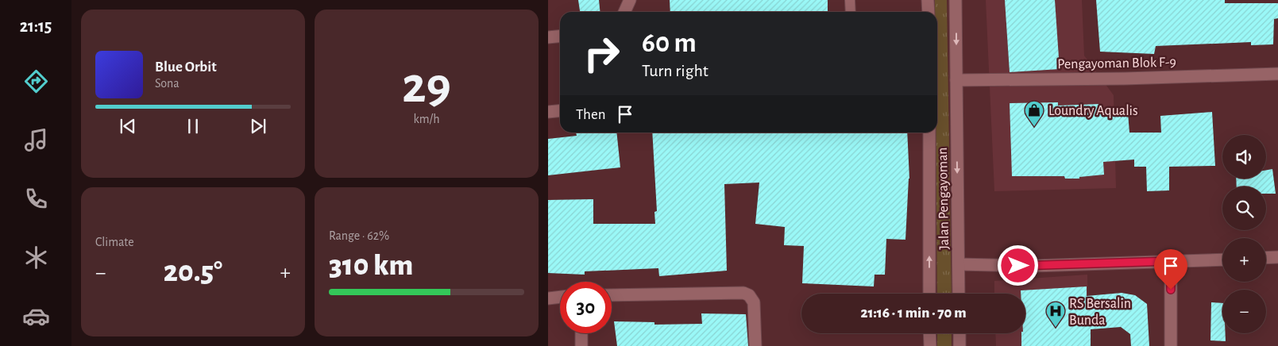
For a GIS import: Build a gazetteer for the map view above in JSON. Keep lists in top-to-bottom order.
{
  "streets": {
    "street": ["Pengayoman Blok F-9", "Jalan Pengayoman"]
  },
  "crossings": [
    ["Pengayoman Blok F-9", "Jalan Pengayoman"]
  ],
  "places": {
    "shop": ["Loundry Aqualis"],
    "hospital": ["RS Bersalin Bunda"]
  },
  "page": {
    "tabs": "21:15",
    "tile": [
      ["29", "km/h"],
      "Climate",
      ["Range · 62%", "310 km"]
    ],
    "turn": ["60 m", "Turn right"],
    "song": ["Blue Orbit", "Sona"],
    "then": "Then",
    "map_buttons": ["+", "−"],
    "heat": ["−", "20.5°", "+"],
    "limit": "30",
    "trip": "21:16 · 1 min · 70 m"
  }
}
